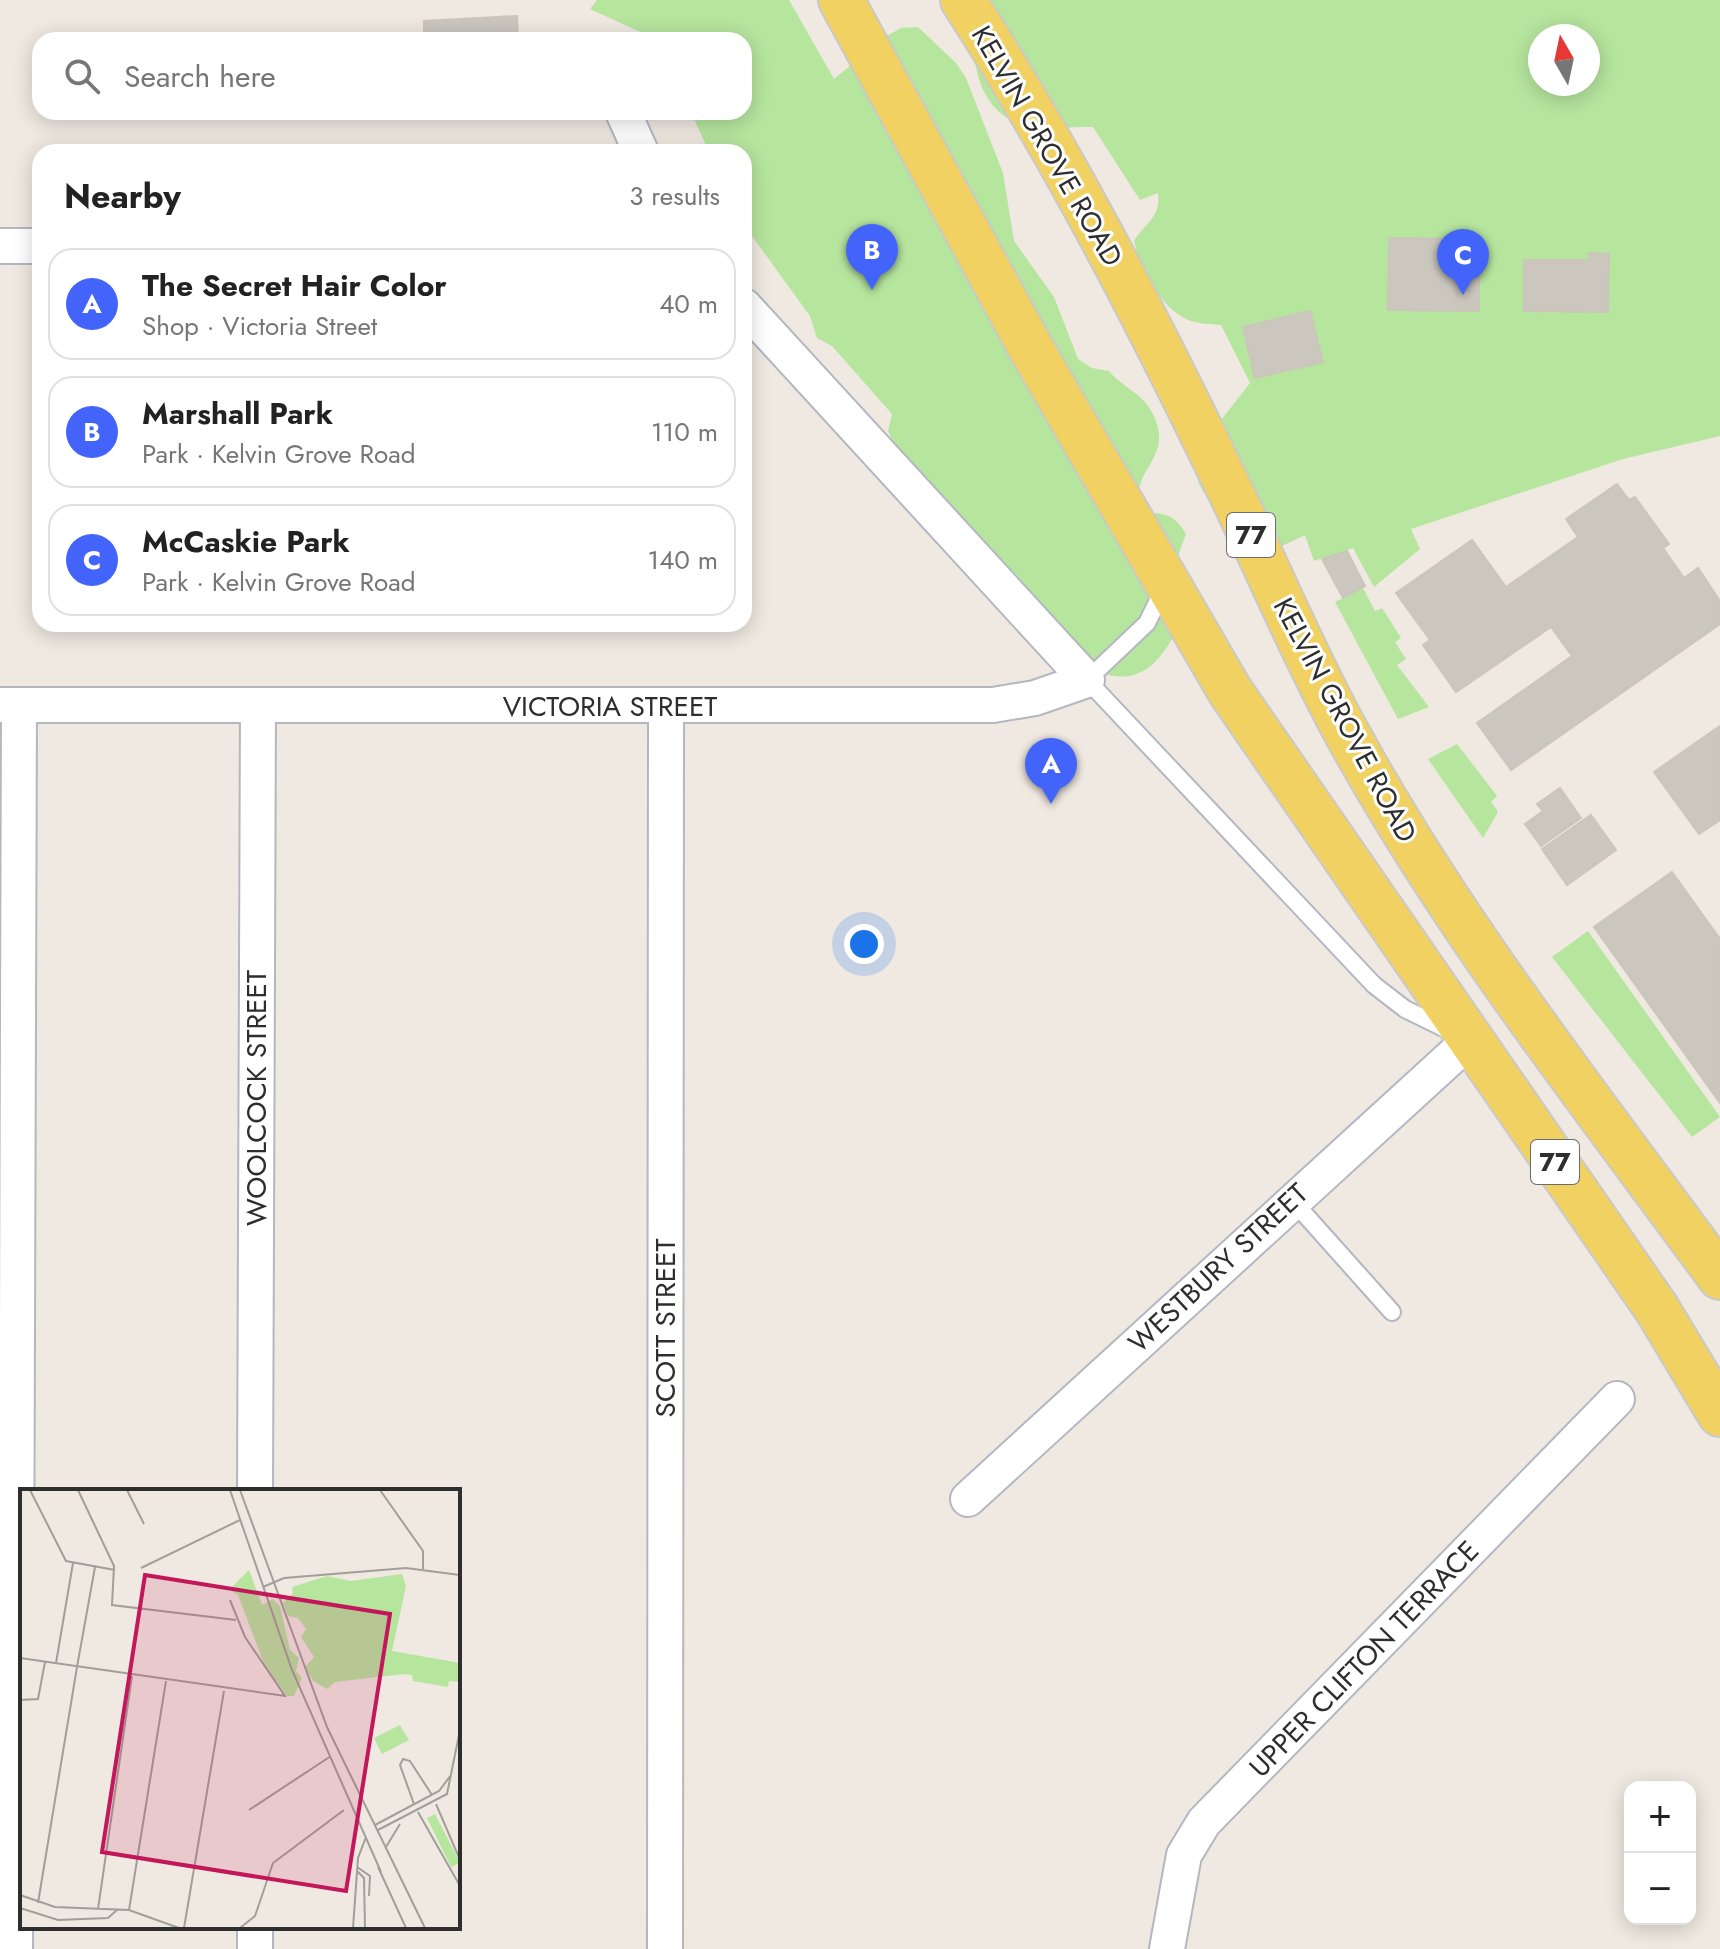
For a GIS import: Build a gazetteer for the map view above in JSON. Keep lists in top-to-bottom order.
{
  "streets": {
    "main road": ["KELVIN GROVE ROAD", "77"],
    "street": [
      "VICTORIA STREET",
      "WOOLCOCK STREET",
      "WESTBURY STREET",
      "SCOTT STREET",
      "UPPER CLIFTON TERRACE"
    ]
  },
  "crossings": [
    ["77", "VICTORIA STREET"],
    ["77", "WESTBURY STREET"],
    ["VICTORIA STREET", "WOOLCOCK STREET"],
    ["VICTORIA STREET", "SCOTT STREET"]
  ],
  "north": "top",
  "page": {
    "search": "Search here",
    "heading": ["Nearby", "3 results"],
    "pins": ["B", "C", "A"],
    "list": [
      {
        "mark": "A",
        "name": "The Secret Hair Color",
        "note": "Shop · Victoria Street",
        "value": "40 m"
      },
      {
        "mark": "B",
        "name": "Marshall Park",
        "note": "Park · Kelvin Grove Road",
        "value": "110 m"
      },
      {
        "mark": "C",
        "name": "McCaskie Park",
        "note": "Park · Kelvin Grove Road",
        "value": "140 m"
      }
    ],
    "map_buttons": ["+", "−"]
  }
}
